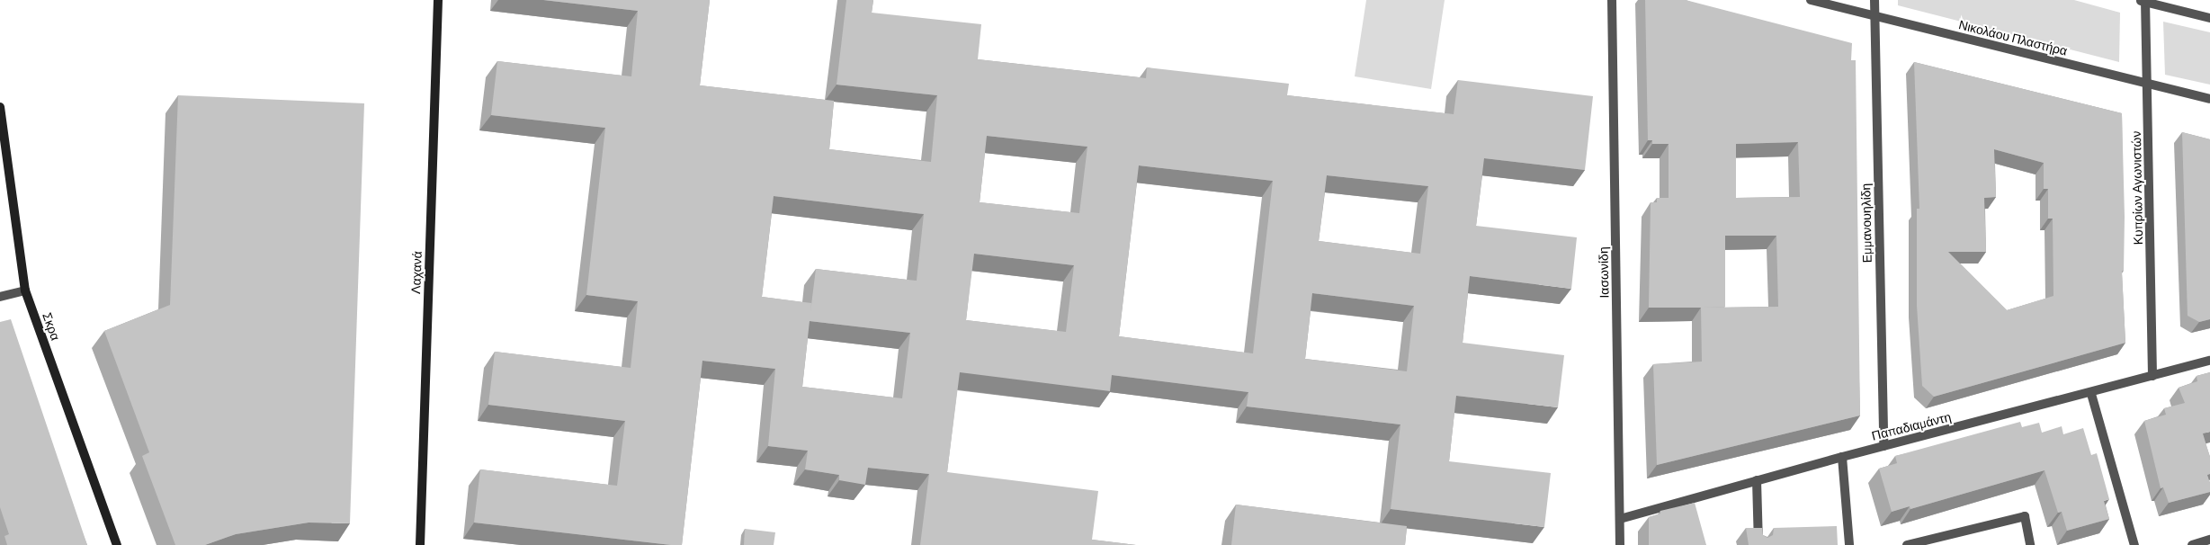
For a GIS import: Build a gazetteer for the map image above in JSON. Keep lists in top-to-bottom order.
{
  "streets": {
    "street": [
      "Νικολάου Πλαστήρα",
      "Κυπρίων Αγωνιστών",
      "Εμμανουηλίδη",
      "Λαχανά",
      "Ιασωνίδη",
      "Σκρα",
      "Παπαδιαμάντη"
    ]
  },
  "crossings": [
    ["Νικολάου Πλαστήρα", "Κυπρίων Αγωνιστών"],
    ["Νικολάου Πλαστήρα", "Εμμανουηλίδη"],
    ["Κυπρίων Αγωνιστών", "Παπαδιαμάντη"],
    ["Εμμανουηλίδη", "Παπαδιαμάντη"],
    ["Ιασωνίδη", "Παπαδιαμάντη"]
  ]
}
